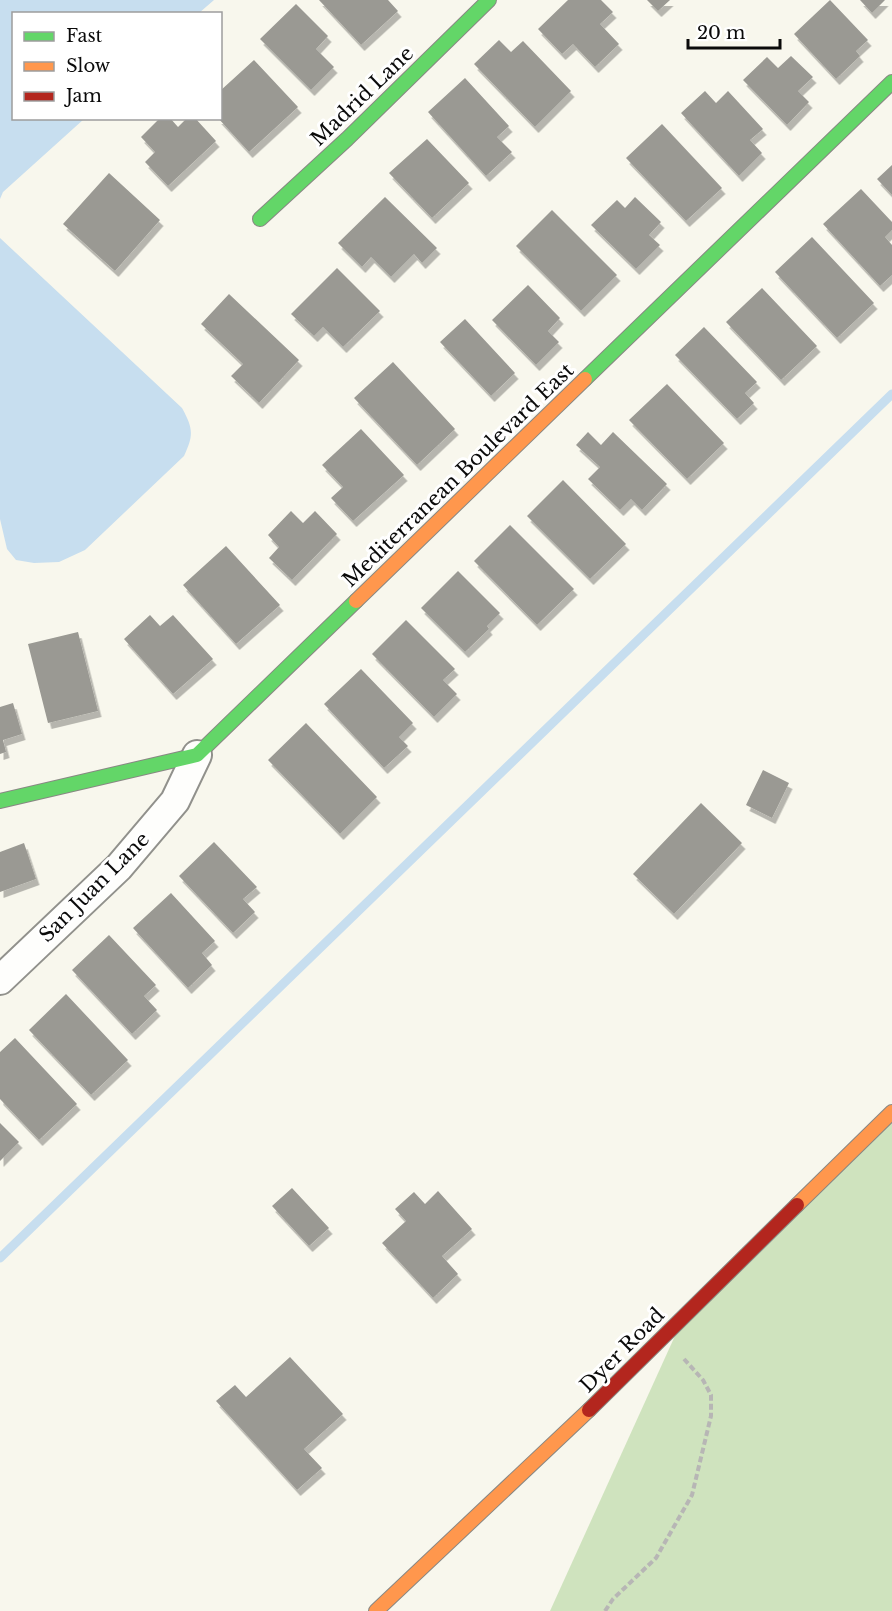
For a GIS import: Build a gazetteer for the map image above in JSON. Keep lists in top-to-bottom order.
{
  "streets": {
    "street": [
      "Madrid Lane",
      "Mediterranean Boulevard East",
      "San Juan Lane",
      "Dyer Road"
    ]
  },
  "crossings": [
    ["Mediterranean Boulevard East", "San Juan Lane"]
  ],
  "legend": ["Fast", "Slow", "Jam"],
  "scale_bar": "20 m"
}
